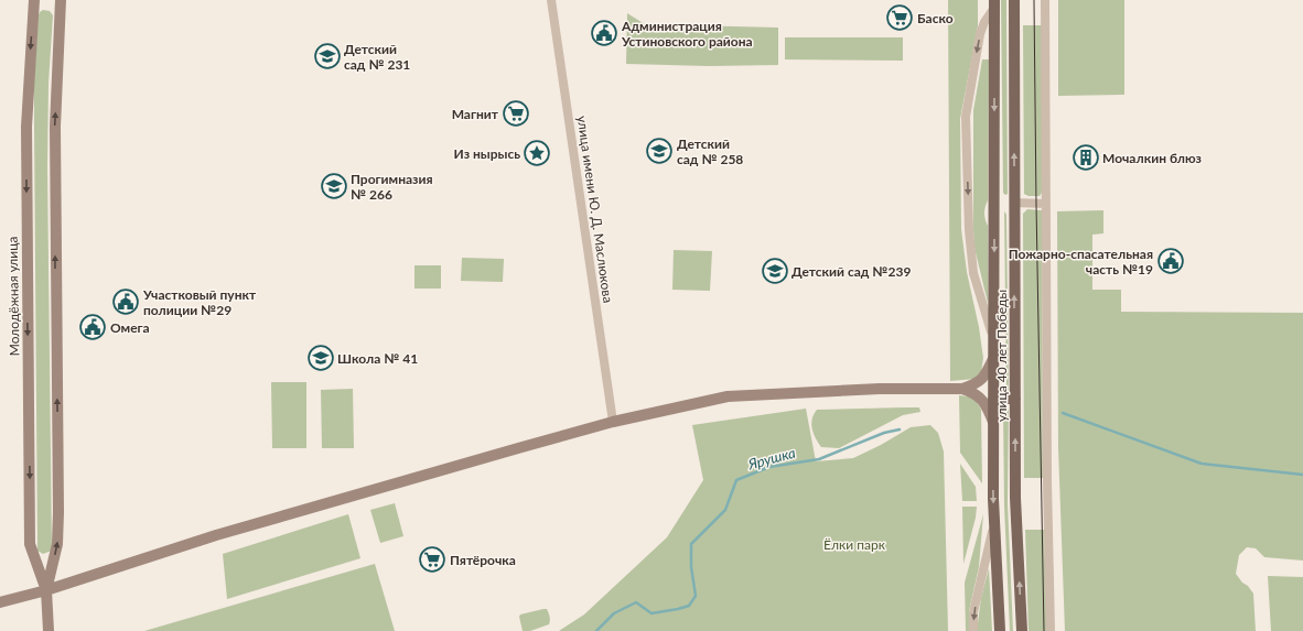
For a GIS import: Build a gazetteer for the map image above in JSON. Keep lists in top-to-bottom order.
{
  "streets": {
    "main road": ["Молодёжная улица", "улица 40 лет Победы"],
    "street": ["улица имени Ю. Д. Маслюкова"]
  },
  "water": ["Ярушка"],
  "parks": ["Ёлки парк"],
  "places": {
    "supermarket": ["Баско", "Магнит", "Пятёрочка"],
    "public building": [
      "Администрация Устиновского района",
      "Пожарно-спасательная часть №19",
      "Участковый пункт полиции №29",
      "Омега"
    ],
    "school or university": [
      "Детский сад № 231",
      "Детский сад № 258",
      "Прогимназия № 266",
      "Детский сад №239",
      "Школа № 41"
    ],
    "place": ["Из нырысь"],
    "building": ["Мочалкин блюз"]
  }
}
